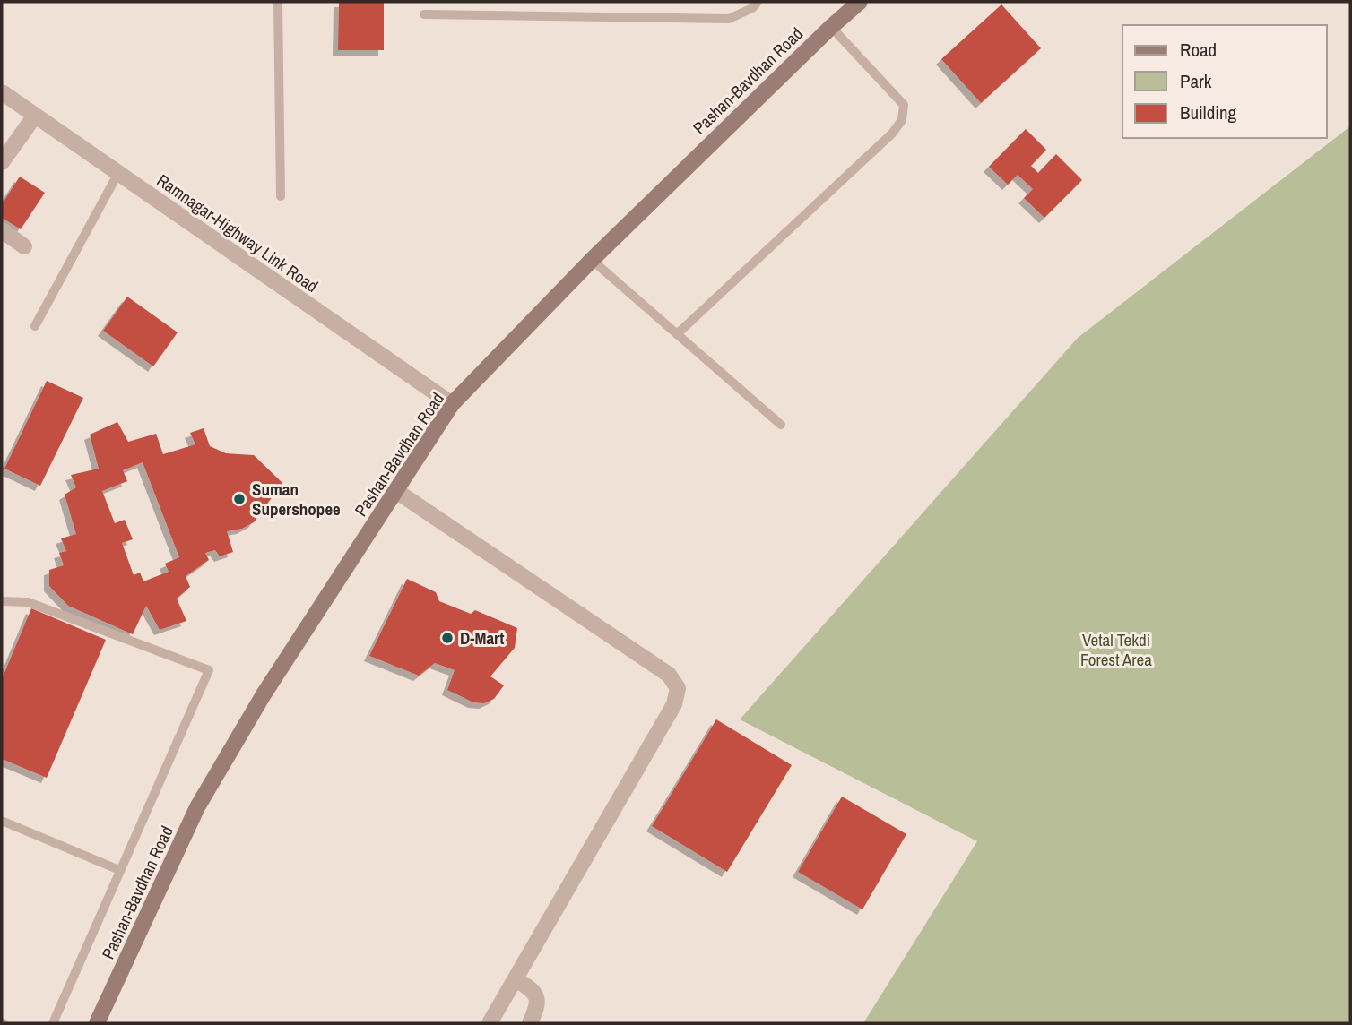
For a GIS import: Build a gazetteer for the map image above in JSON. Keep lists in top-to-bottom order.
{
  "streets": {
    "main road": ["Pashan-Bavdhan Road"],
    "street": ["Ramnagar-Highway Link Road"]
  },
  "crossings": [
    ["Pashan-Bavdhan Road", "Ramnagar-Highway Link Road"]
  ],
  "parks": ["Vetal Tekdi Forest Area"],
  "places": ["Suman Supershopee", "D-Mart"],
  "legend": ["Road", "Park", "Building"]
}
